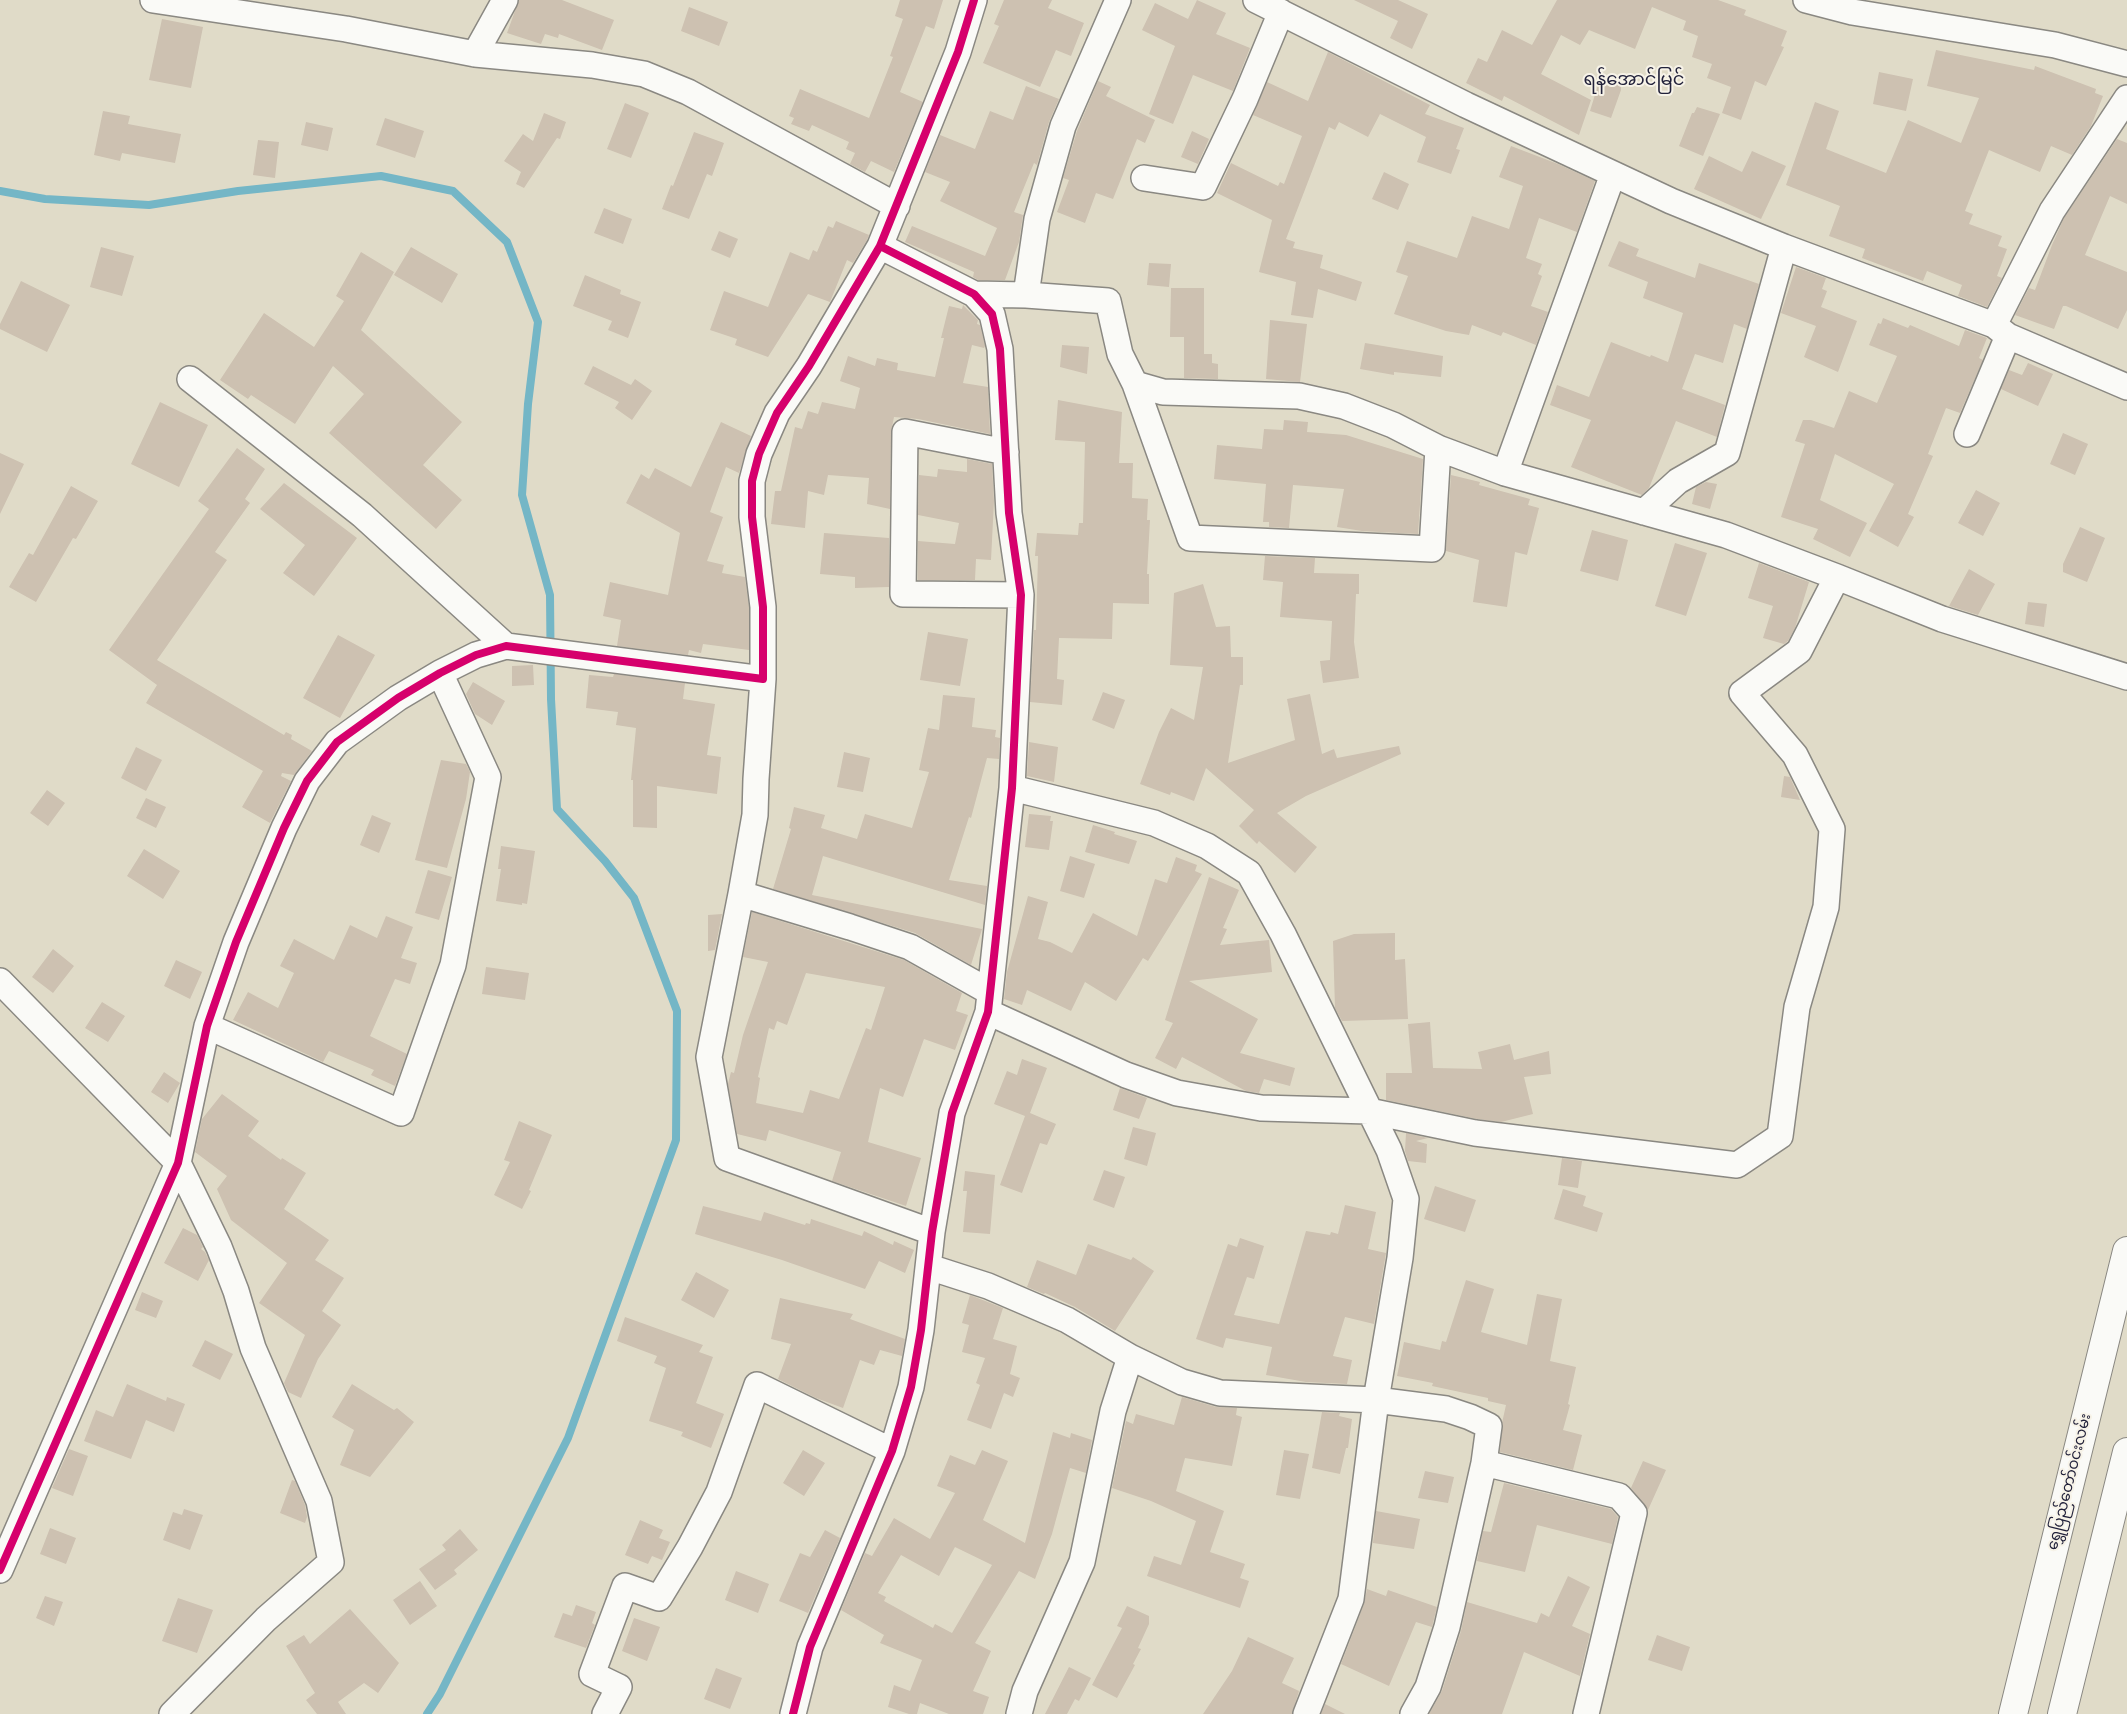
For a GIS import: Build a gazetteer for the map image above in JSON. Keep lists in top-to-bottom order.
{
  "streets": {
    "main road": ["ရွှေပြည်တော်ဝင်းလမ်း"]
  },
  "districts": ["ရန်အောင်မြင်"]
}
